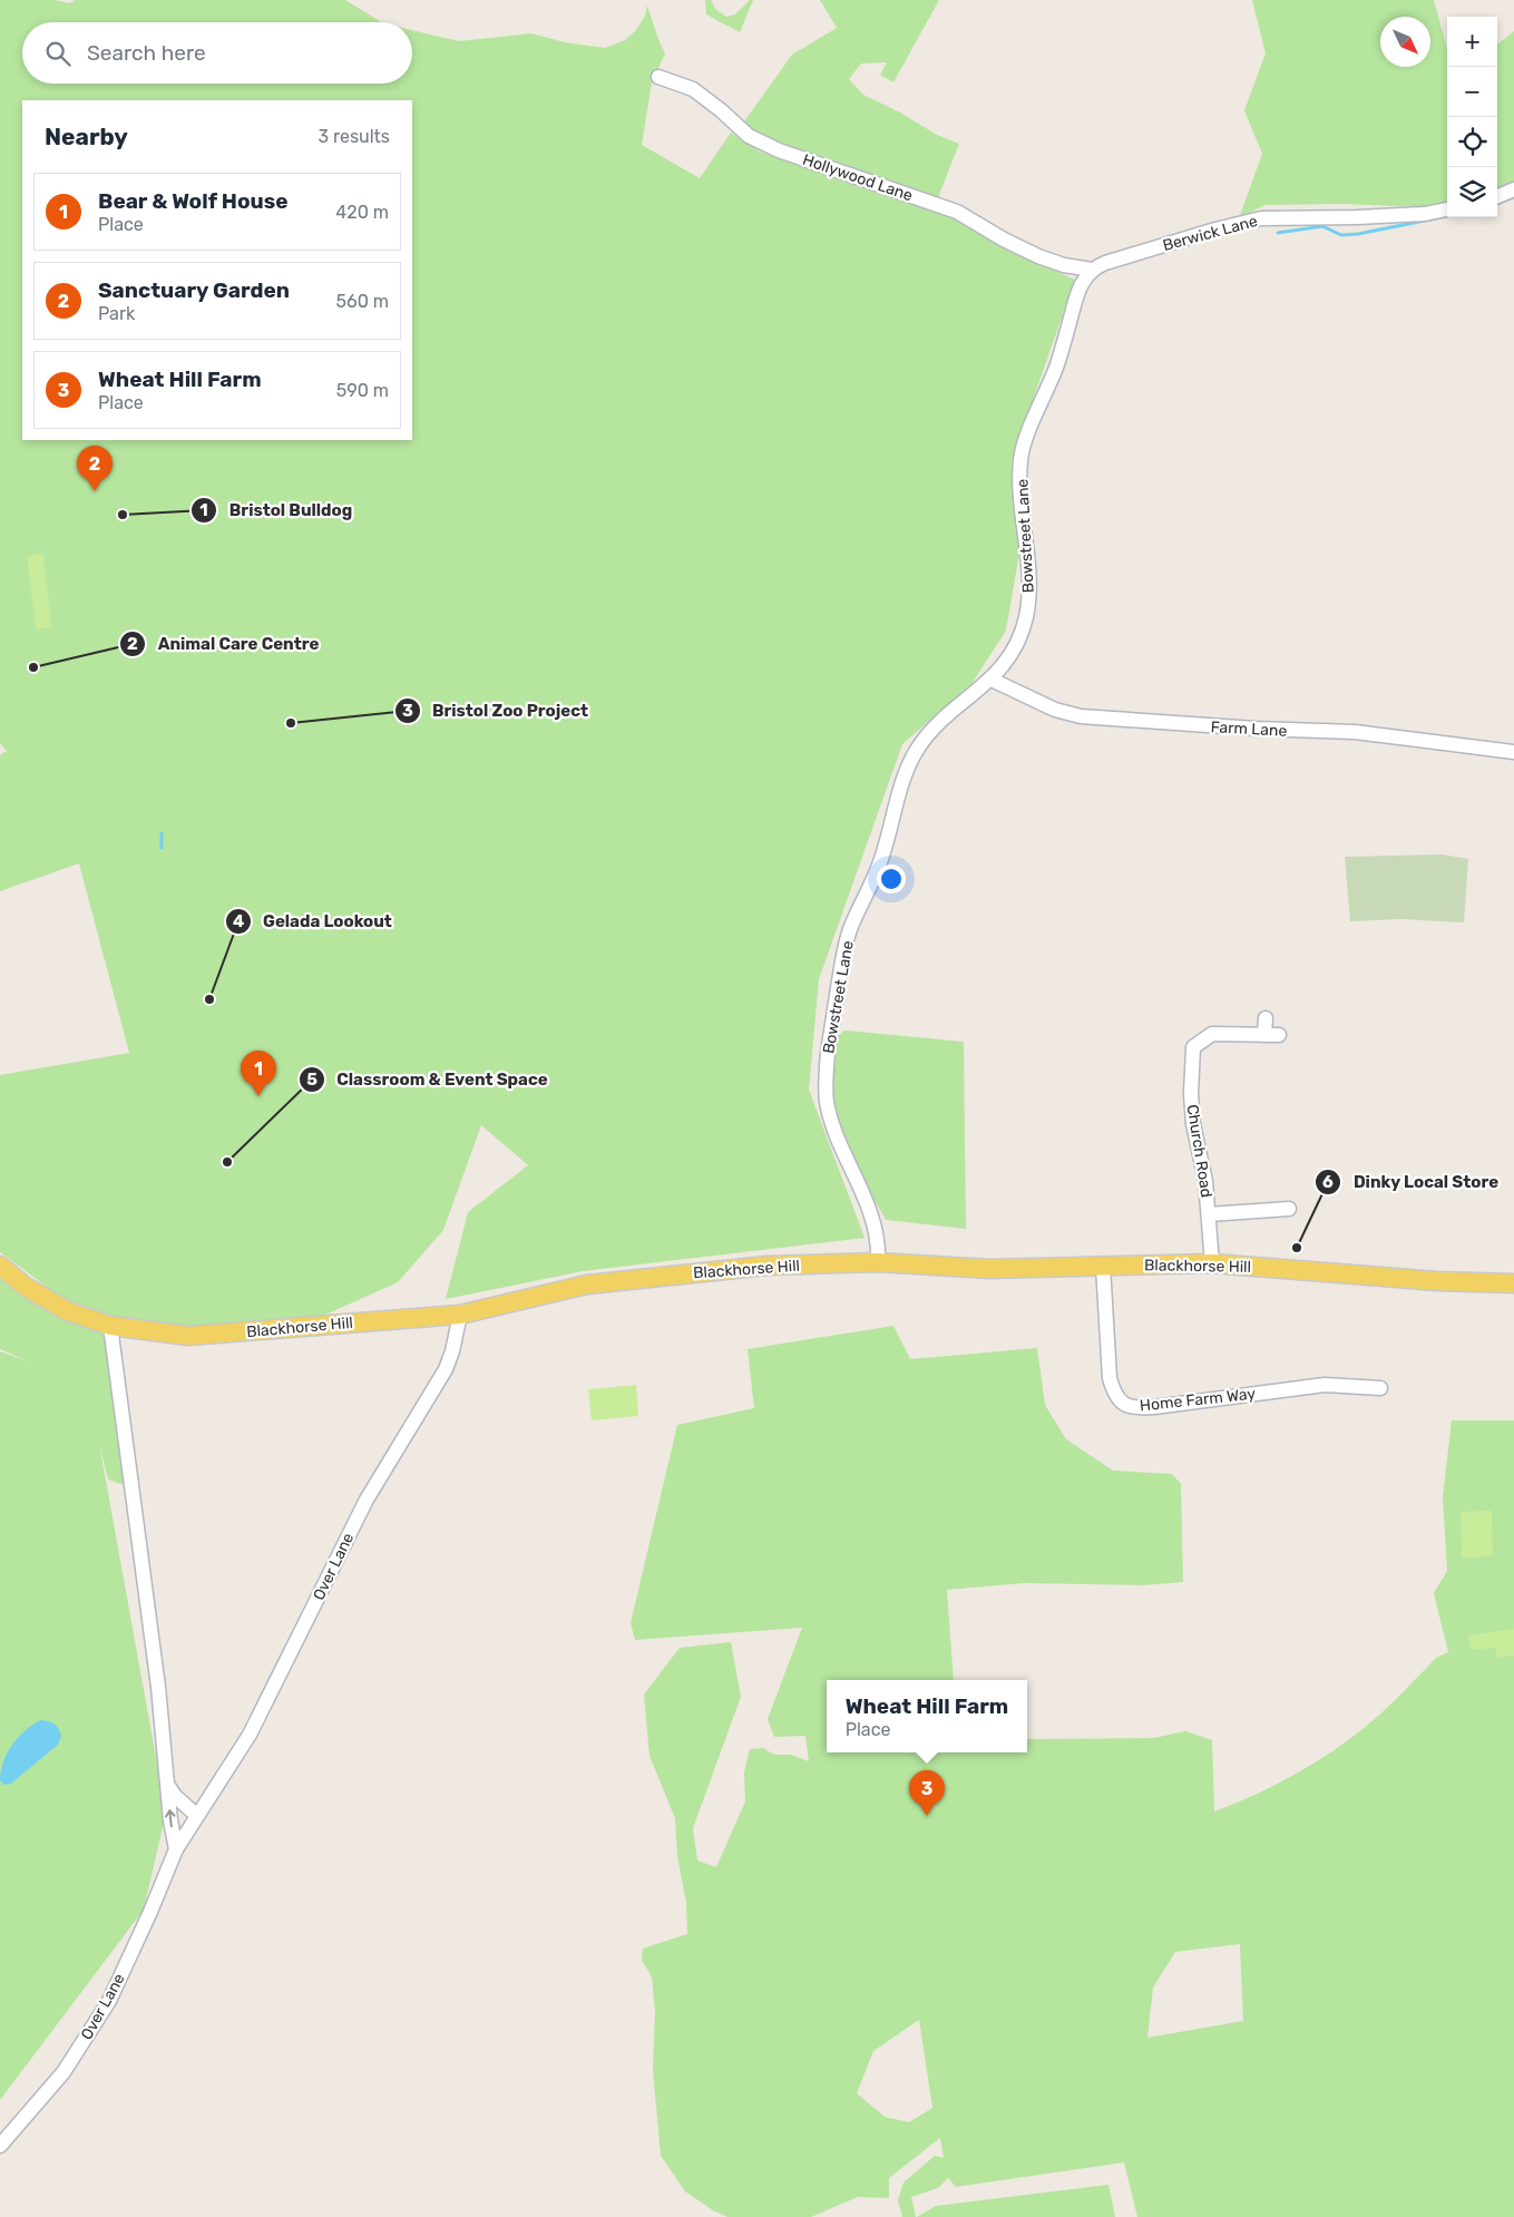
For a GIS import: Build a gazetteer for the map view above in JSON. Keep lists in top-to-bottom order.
{
  "streets": {
    "main road": ["Blackhorse Hill"],
    "street": [
      "Hollywood Lane",
      "Berwick Lane",
      "Bowstreet Lane",
      "Farm Lane",
      "Church Road",
      "Home Farm Way",
      "Over Lane"
    ]
  },
  "crossings": [
    ["Hollywood Lane", "Berwick Lane"],
    ["Bowstreet Lane", "Farm Lane"],
    ["Bowstreet Lane", "Blackhorse Hill"],
    ["Church Road", "Blackhorse Hill"],
    ["Blackhorse Hill", "Home Farm Way"],
    ["Blackhorse Hill", "Over Lane"]
  ],
  "places": [
    "Bristol Bulldog",
    "Animal Care Centre",
    "Bristol Zoo Project",
    "Gelada Lookout",
    "Classroom & Event Space",
    "Dinky Local Store"
  ],
  "north": "bottom right",
  "page": {
    "map_buttons": ["+", "−"],
    "search": "Search here",
    "heading": ["Nearby", "3 results"],
    "list": [
      {
        "mark": "1",
        "name": "Bear & Wolf House",
        "note": "Place",
        "value": "420 m"
      },
      {
        "mark": "2",
        "name": "Sanctuary Garden",
        "note": "Park",
        "value": "560 m"
      },
      {
        "mark": "3",
        "name": "Wheat Hill Farm",
        "note": "Place",
        "value": "590 m"
      }
    ],
    "pins": ["2", "1", "3"],
    "popup": ["Wheat Hill Farm", "Place"]
  }
}
